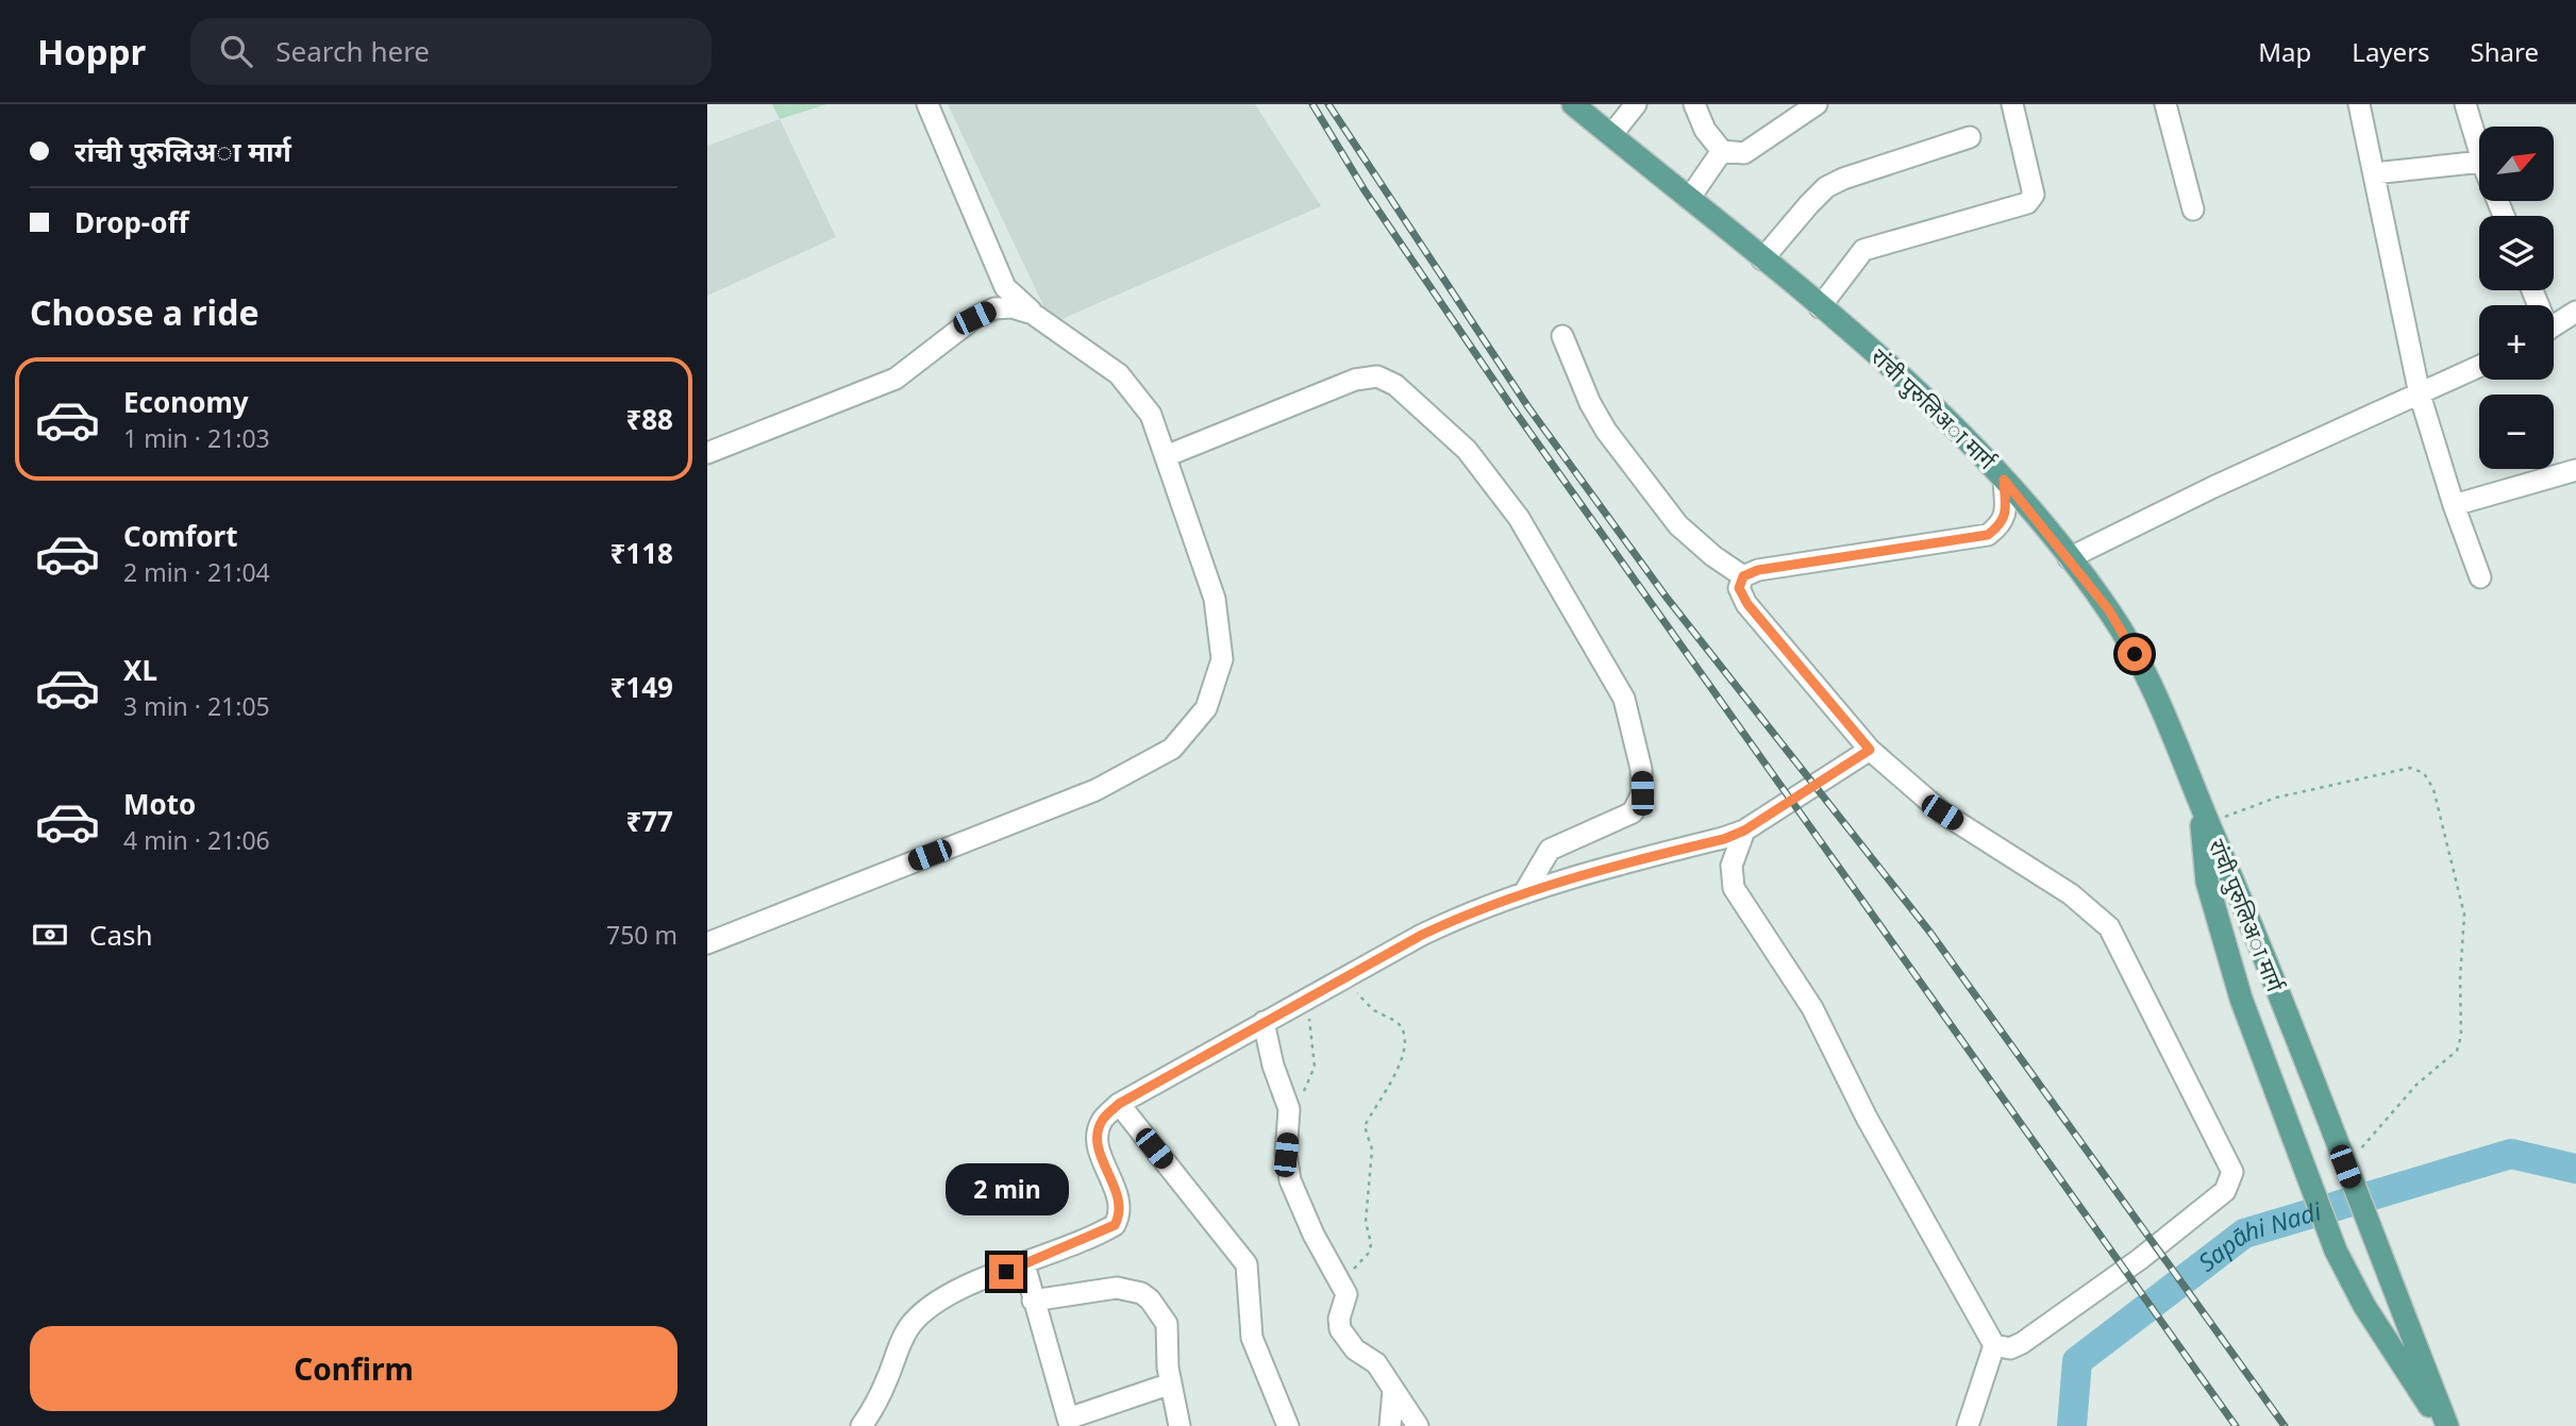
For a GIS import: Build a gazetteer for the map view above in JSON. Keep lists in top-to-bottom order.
{
  "streets": {
    "main road": ["रांची पुरुलिअा मार्ग"]
  },
  "water": ["Sapāhi Nadi"],
  "north": "top right",
  "page": {
    "header": "Hoppr",
    "search": "Search here",
    "nav": ["Map", "Layers", "Share"],
    "banner": ["रांची पुरुलिअा मार्ग", "Drop-off"],
    "map_buttons": ["+", "−"],
    "heading": "Choose a ride",
    "list": [
      {
        "name": "Economy",
        "note": "1 min · 21:03",
        "value": "₹88"
      },
      {
        "name": "Comfort",
        "note": "2 min · 21:04",
        "value": "₹118"
      },
      {
        "name": "XL",
        "note": "3 min · 21:05",
        "value": "₹149"
      },
      {
        "name": "Moto",
        "note": "4 min · 21:06",
        "value": "₹77"
      }
    ],
    "pay": ["Cash", "750 m"],
    "bubble": "2 min",
    "buttons": "Confirm"
  }
}
